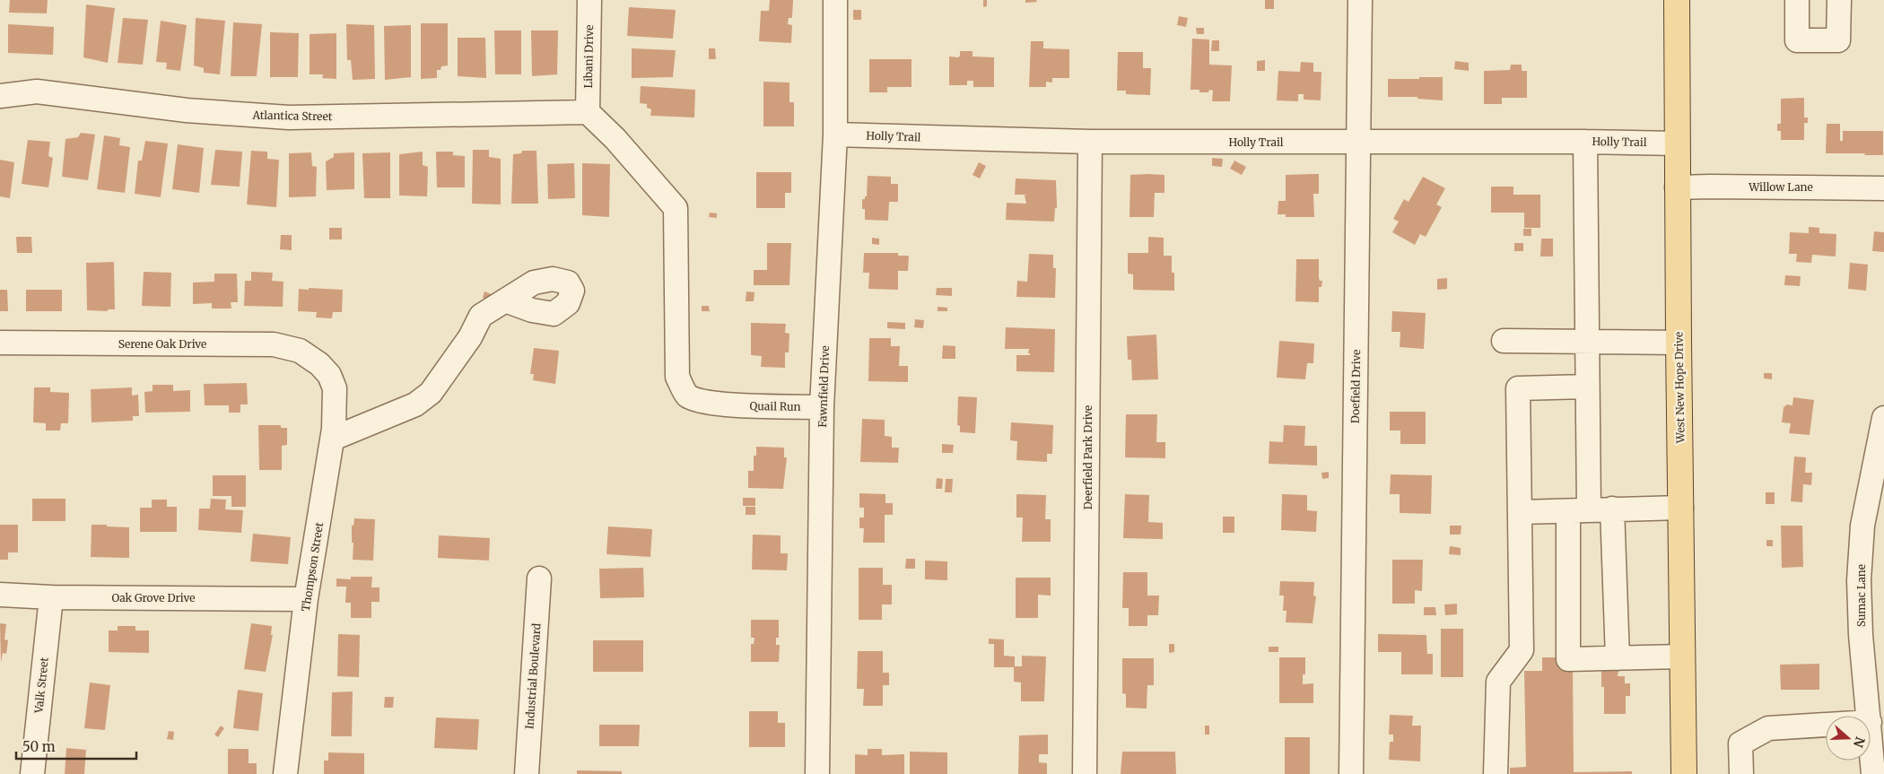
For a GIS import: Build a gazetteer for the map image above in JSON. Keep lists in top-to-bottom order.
{
  "streets": {
    "main road": ["West New Hope Drive"],
    "street": [
      "Libani Drive",
      "Atlantica Street",
      "Holly Trail",
      "Willow Lane",
      "Serene Oak Drive",
      "Fawnfield Drive",
      "Doefield Drive",
      "Quail Run",
      "Deerfield Park Drive",
      "Thompson Street",
      "Sumac Lane",
      "Oak Grove Drive",
      "Industrial Boulevard",
      "Valk Street"
    ]
  },
  "crossings": [
    ["Libani Drive", "Atlantica Street"],
    ["Libani Drive", "Quail Run"],
    ["Atlantica Street", "Quail Run"],
    ["Holly Trail", "Fawnfield Drive"],
    ["Holly Trail", "Doefield Drive"],
    ["Holly Trail", "West New Hope Drive"],
    ["Holly Trail", "Deerfield Park Drive"],
    ["Willow Lane", "West New Hope Drive"],
    ["Serene Oak Drive", "Thompson Street"],
    ["Fawnfield Drive", "Quail Run"],
    ["Thompson Street", "Oak Grove Drive"],
    ["Oak Grove Drive", "Valk Street"]
  ],
  "scale_bar": "50 m",
  "north": "right"
}
